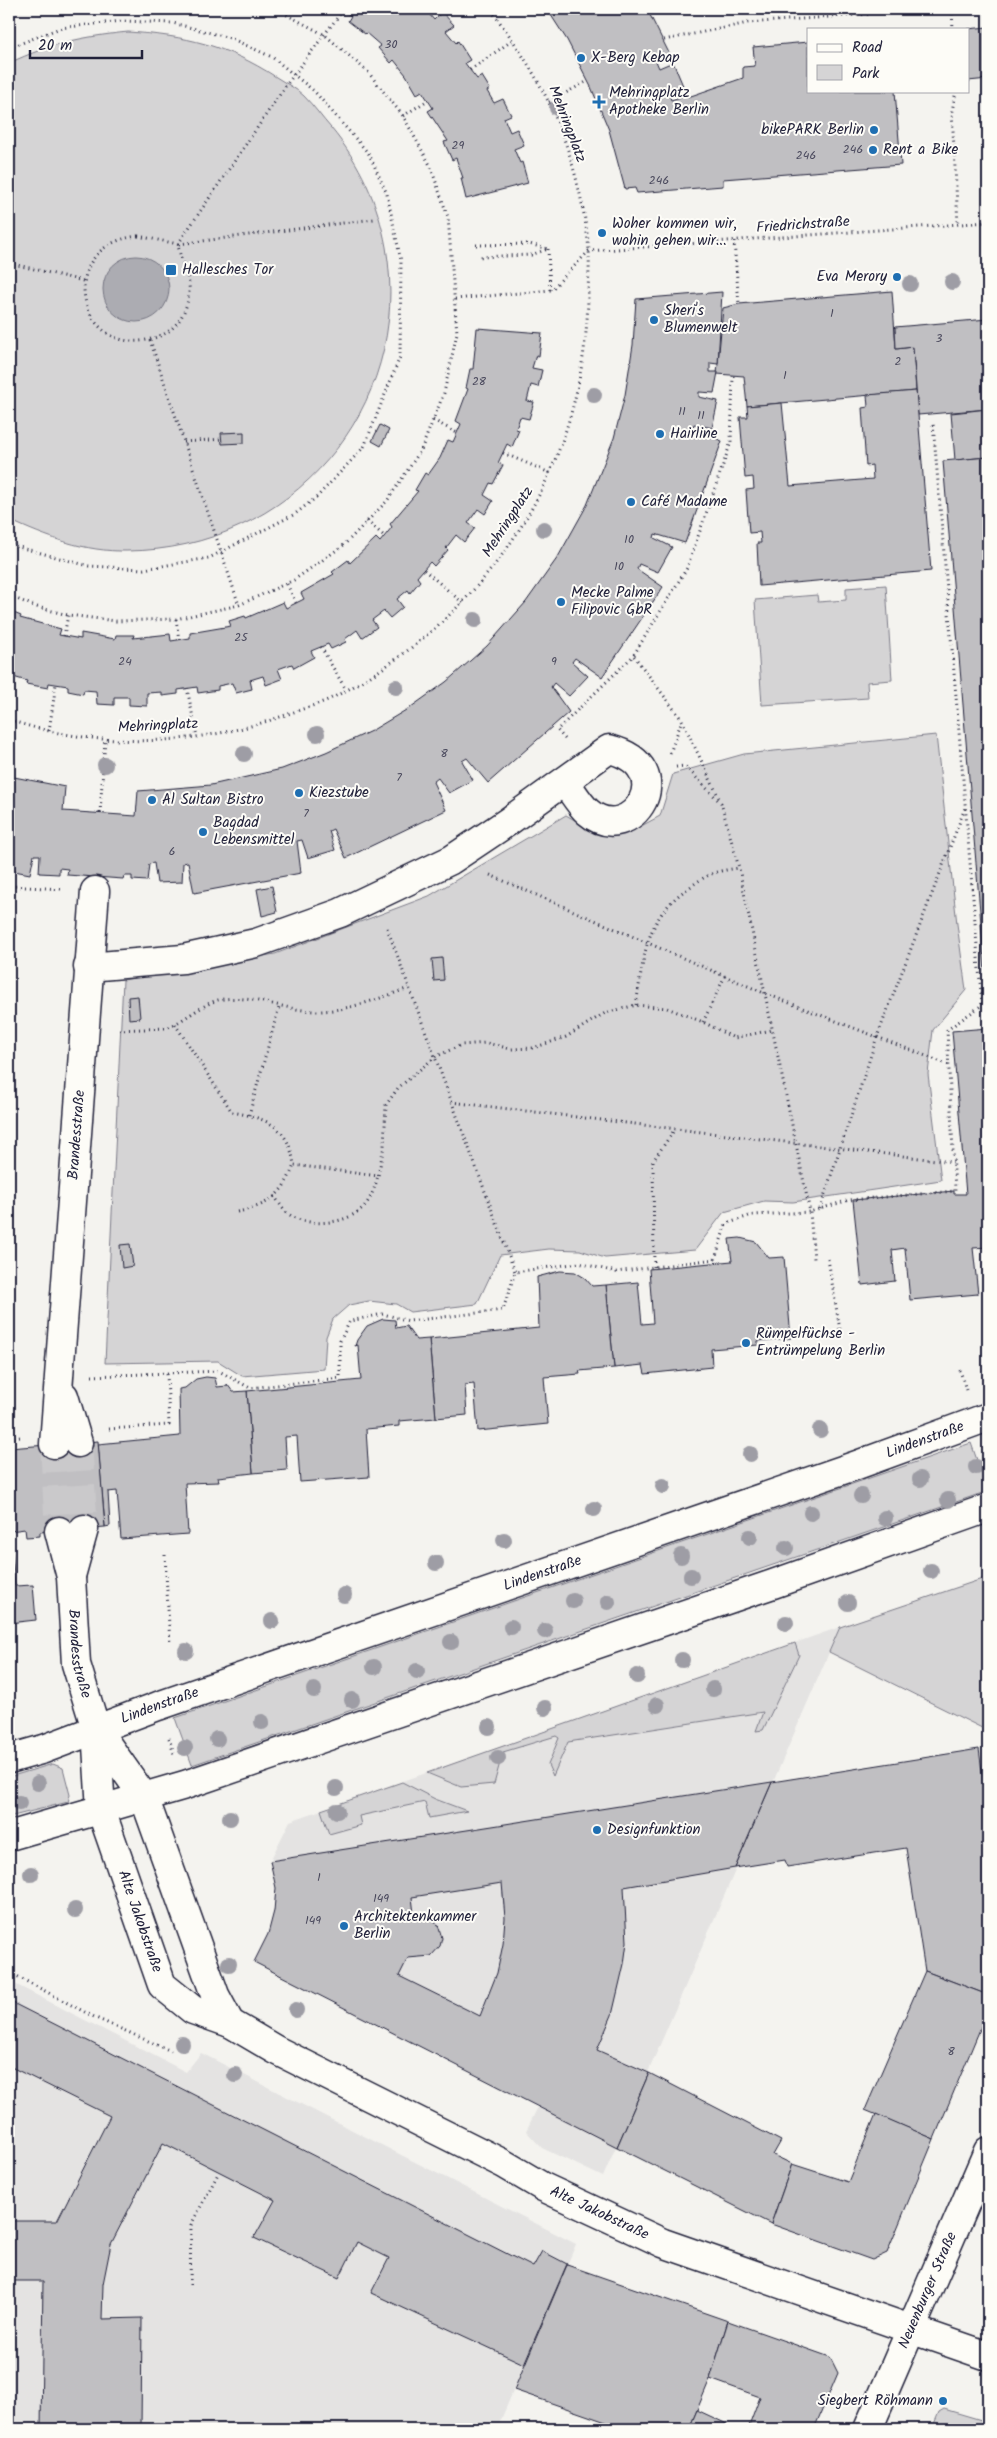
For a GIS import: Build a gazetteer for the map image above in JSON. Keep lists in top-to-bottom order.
{
  "streets": {
    "street": [
      "Brandesstraße",
      "Lindenstraße",
      "Alte Jakobstraße",
      "Neuenburger Straße"
    ],
    "path": ["Mehringplatz", "Friedrichstraße"]
  },
  "crossings": [
    ["Mehringplatz", "Friedrichstraße"],
    ["Brandesstraße", "Lindenstraße"],
    ["Alte Jakobstraße", "Neuenburger Straße"]
  ],
  "places": {
    "other": [
      "X-Berg Kebap",
      "bikePARK Berlin",
      "Rent a Bike",
      "Woher kommen wir, wohin gehen wir...",
      "Eva Merory",
      "Sheri's Blumenwelt",
      "Hairline",
      "Café Madame",
      "Mecke Palme Filipovic GbR",
      "Kiezstube",
      "Al Sultan Bistro",
      "Bagdad Lebensmittel",
      "Rümpelfüchse - Entrümpelung Berlin",
      "Designfunktion",
      "Architektenkammer Berlin",
      "Siegbert Röhmann"
    ],
    "health": ["Mehringplatz Apotheke Berlin"],
    "transit": ["Hallesches Tor"]
  },
  "house_numbers": [
    "30",
    "29",
    "246",
    "246",
    "246",
    "1",
    "3",
    "2",
    "1",
    "28",
    "11",
    "11",
    "10",
    "10",
    "25",
    "24",
    "9",
    "8",
    "7",
    "7",
    "6",
    "1",
    "149",
    "149",
    "8"
  ],
  "legend": ["Road", "Park"],
  "scale_bar": "20 m"
}
